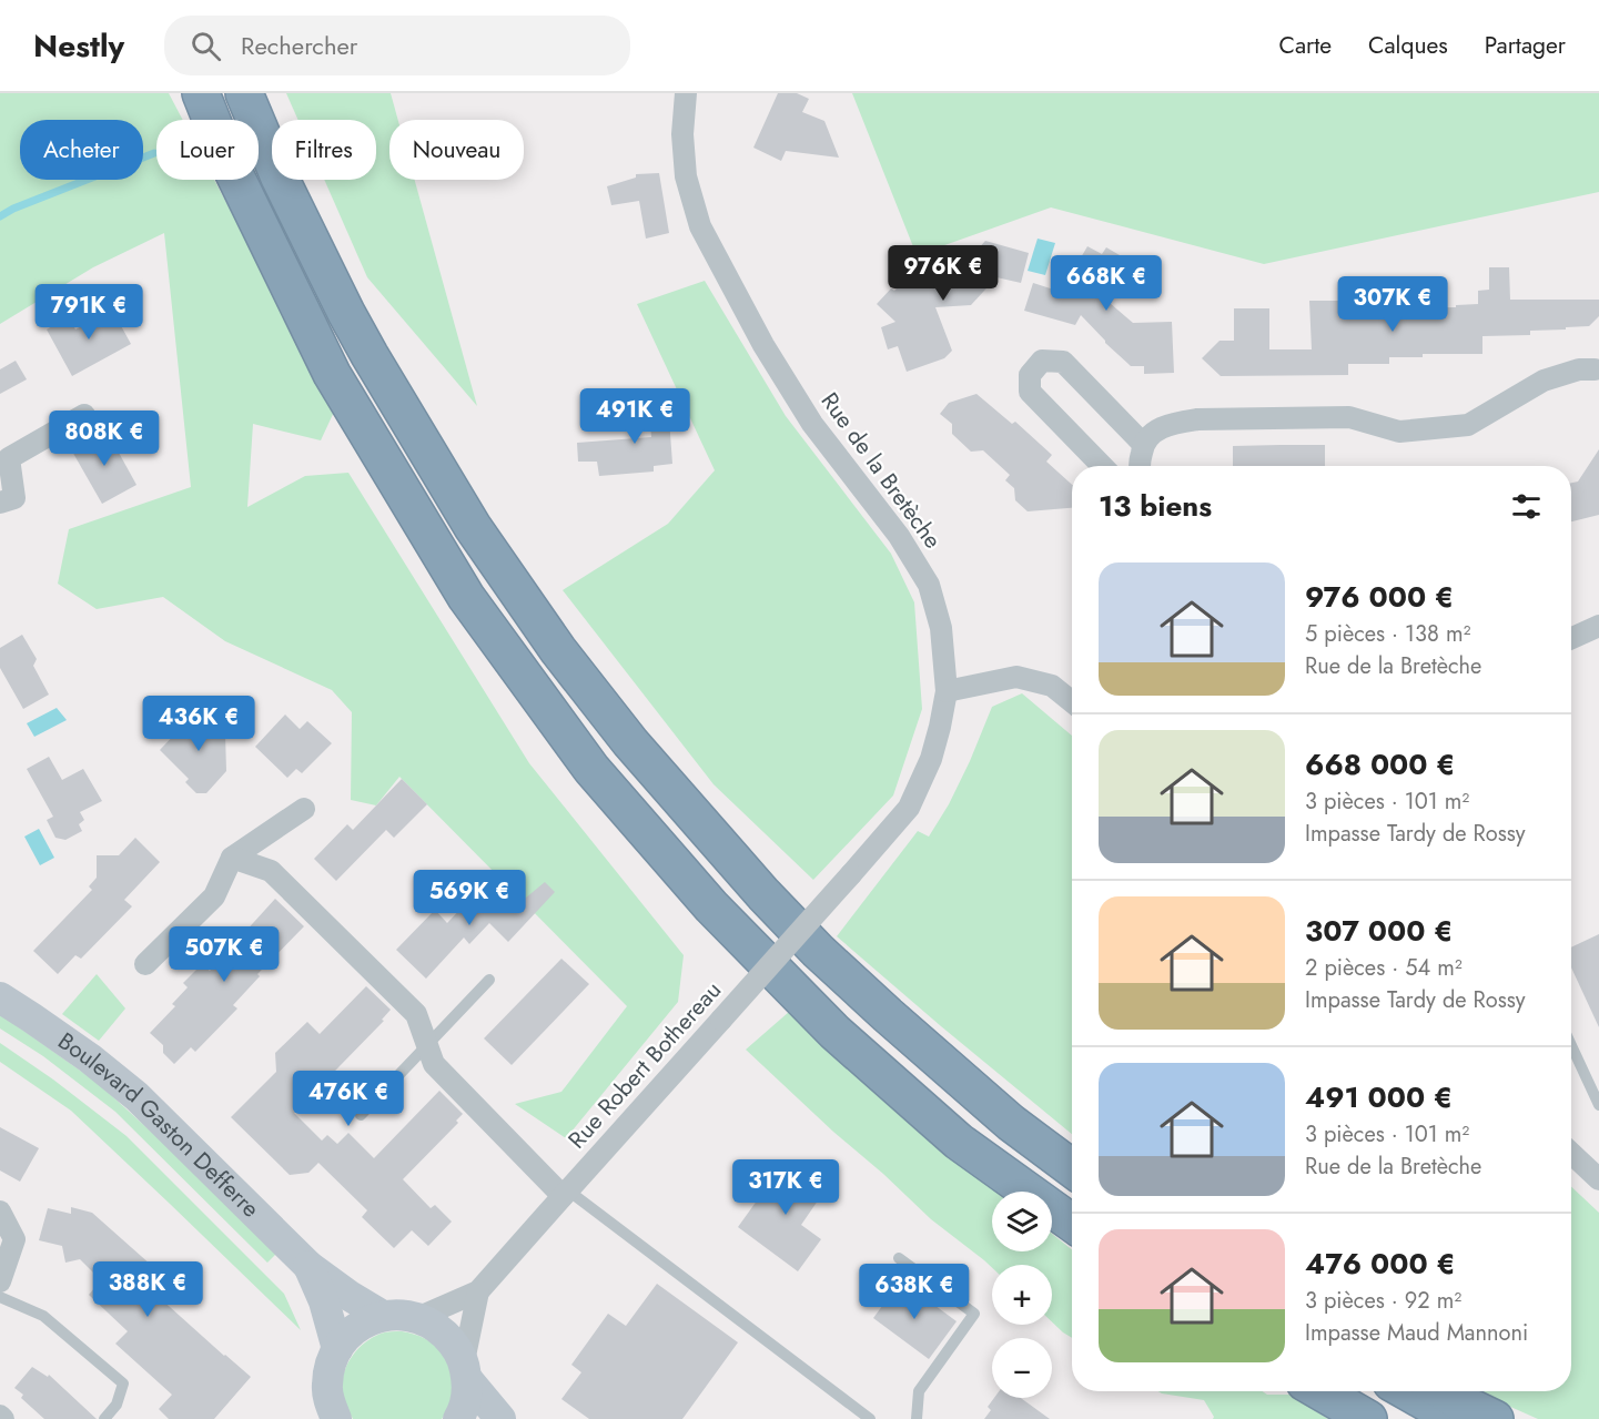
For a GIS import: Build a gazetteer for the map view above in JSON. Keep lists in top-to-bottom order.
{
  "streets": {
    "main road": ["Boulevard Gaston Defferre"],
    "street": ["Rue de la Bretèche", "Rue Robert Bothereau"]
  },
  "crossings": [
    ["Rue de la Bretèche", "Rue Robert Bothereau"]
  ],
  "page": {
    "header": "Nestly",
    "search": "Rechercher",
    "nav": ["Carte", "Calques", "Partager"],
    "chip": [
      "Acheter",
      "Louer",
      "Filtres",
      "Nouveau"
    ],
    "price": [
      "976K €",
      "668K €",
      "307K €",
      "791K €",
      "491K €",
      "808K €",
      "436K €",
      "569K €",
      "507K €",
      "476K €",
      "317K €",
      "388K €",
      "638K €"
    ],
    "heading": "13 biens",
    "list": [
      {
        "name": "976 000 €",
        "note": "5 pièces · 138 m² · Rue de la Bretèche"
      },
      {
        "name": "668 000 €",
        "note": "3 pièces · 101 m² · Impasse Tardy de Rossy"
      },
      {
        "name": "307 000 €",
        "note": "2 pièces · 54 m² · Impasse Tardy de Rossy"
      },
      {
        "name": "491 000 €",
        "note": "3 pièces · 101 m² · Rue de la Bretèche"
      },
      {
        "name": "476 000 €",
        "note": "3 pièces · 92 m² · Impasse Maud Mannoni"
      }
    ],
    "map_buttons": ["+", "−"]
  }
}
